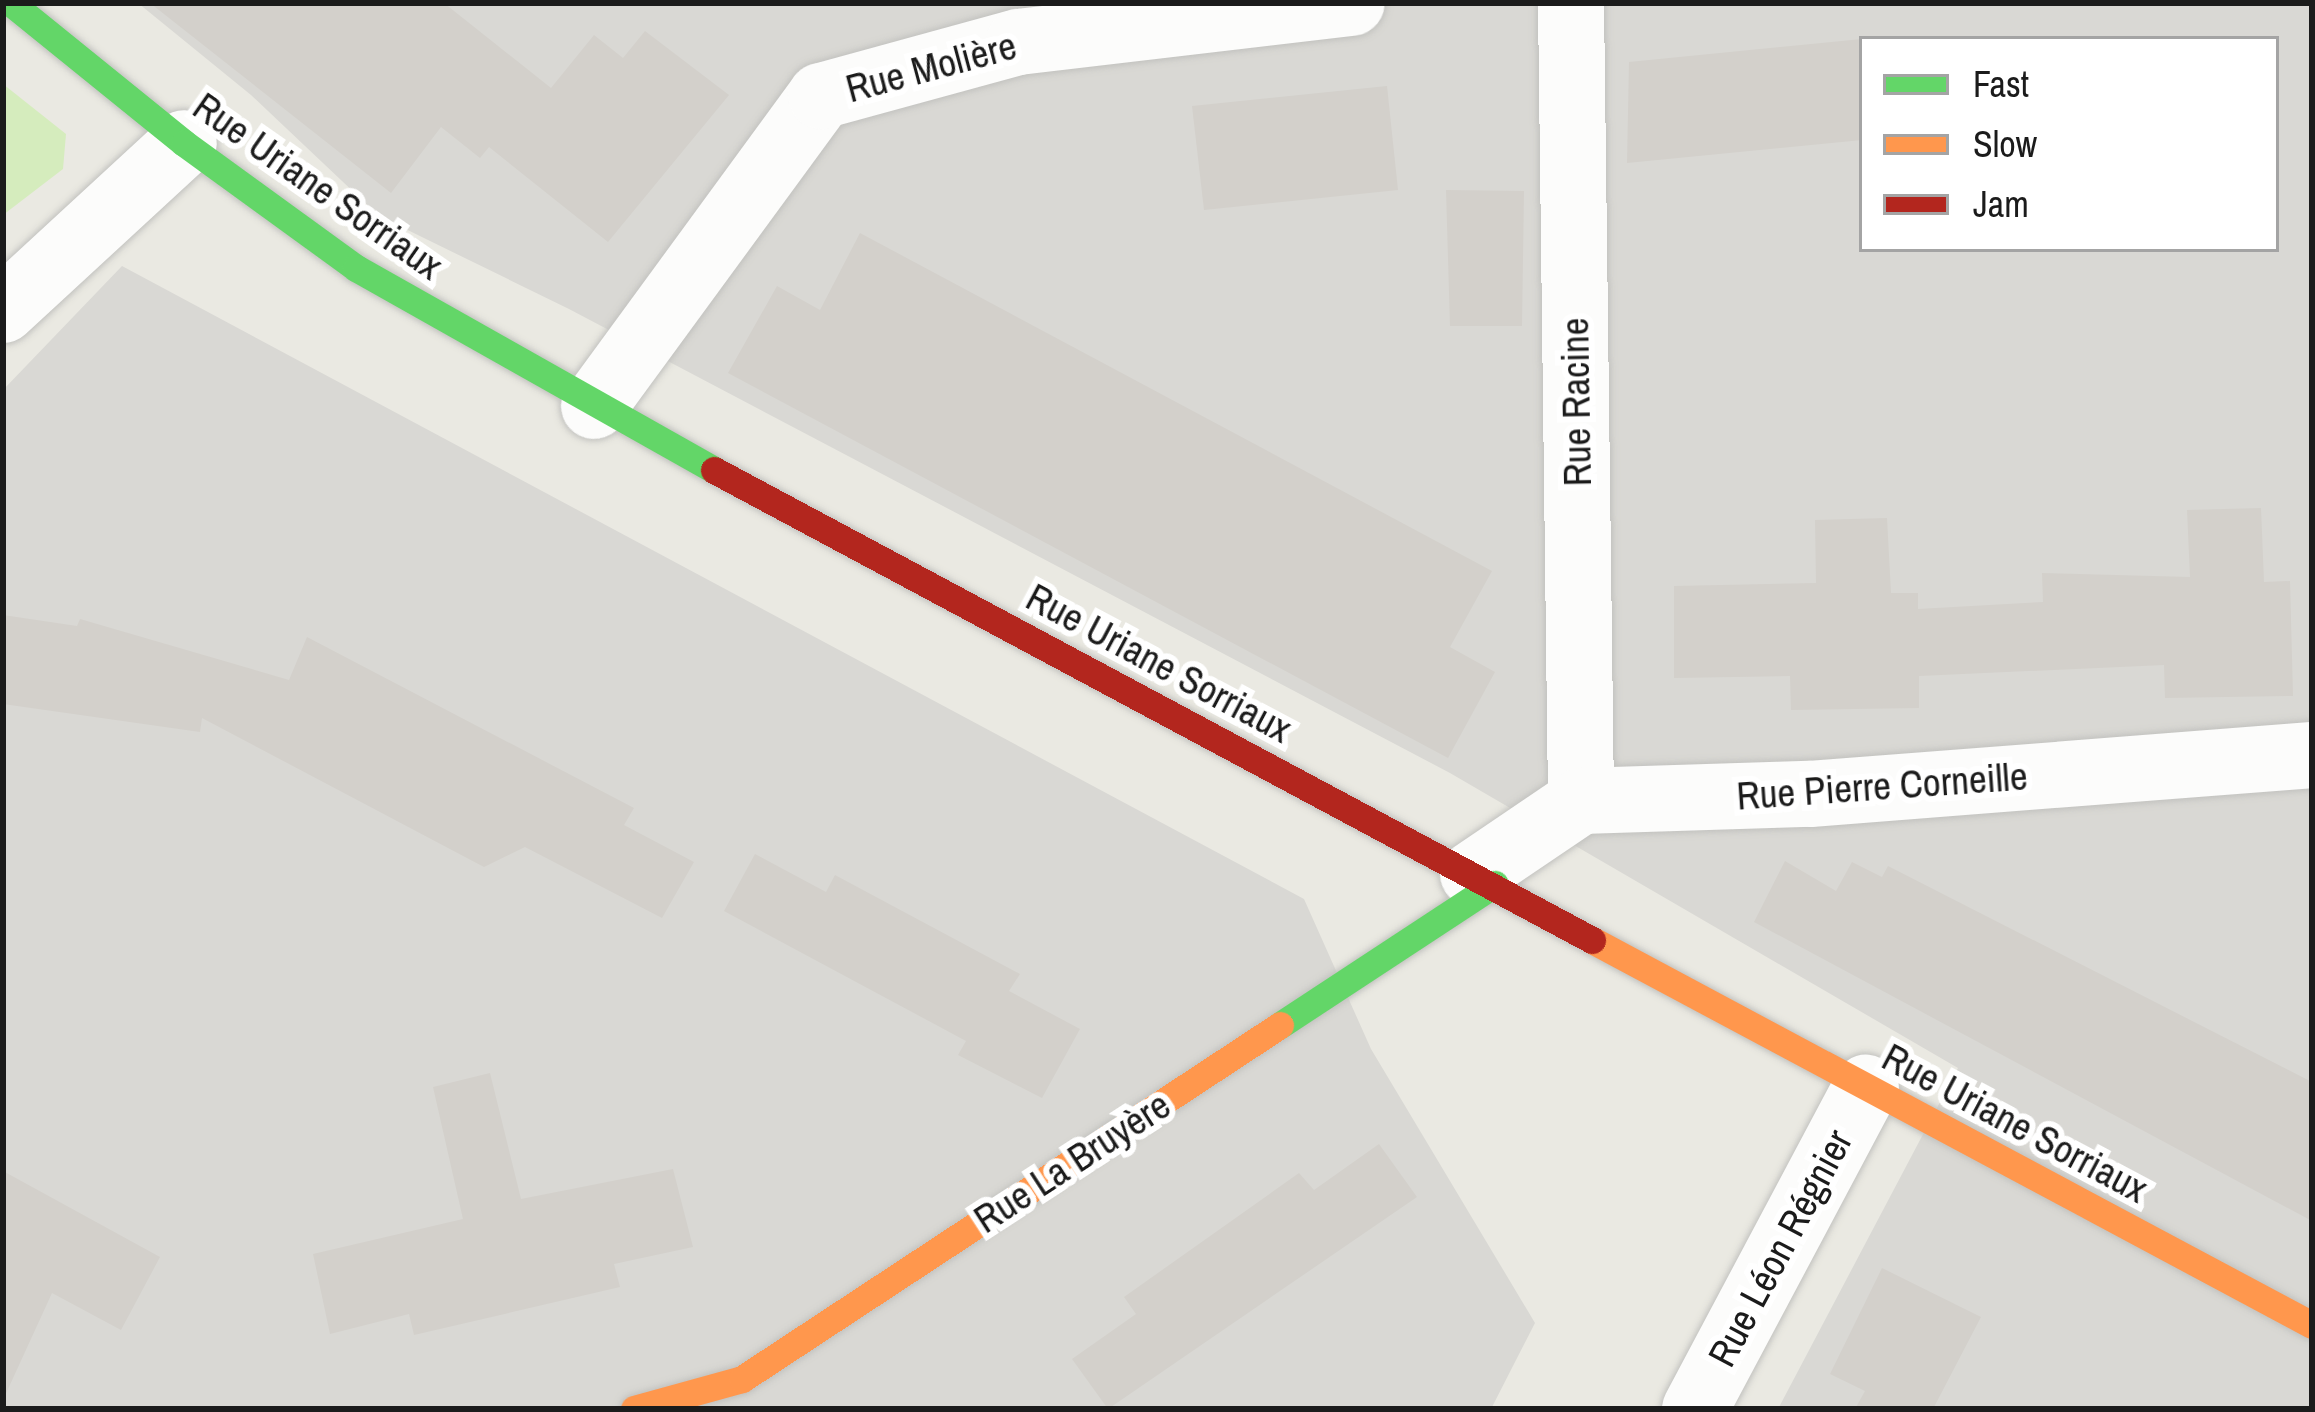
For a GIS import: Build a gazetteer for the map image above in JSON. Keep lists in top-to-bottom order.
{
  "streets": {
    "street": [
      "Rue Molière",
      "Rue Uriane Sorriaux",
      "Rue Racine",
      "Rue Pierre Corneille",
      "Rue La Bruyère",
      "Rue Léon Régnier"
    ]
  },
  "crossings": [
    ["Rue Molière", "Rue Uriane Sorriaux"],
    ["Rue Uriane Sorriaux", "Rue La Bruyère"],
    ["Rue Uriane Sorriaux", "Rue Léon Régnier"],
    ["Rue Racine", "Rue Pierre Corneille"]
  ],
  "legend": ["Fast", "Slow", "Jam"]
}
